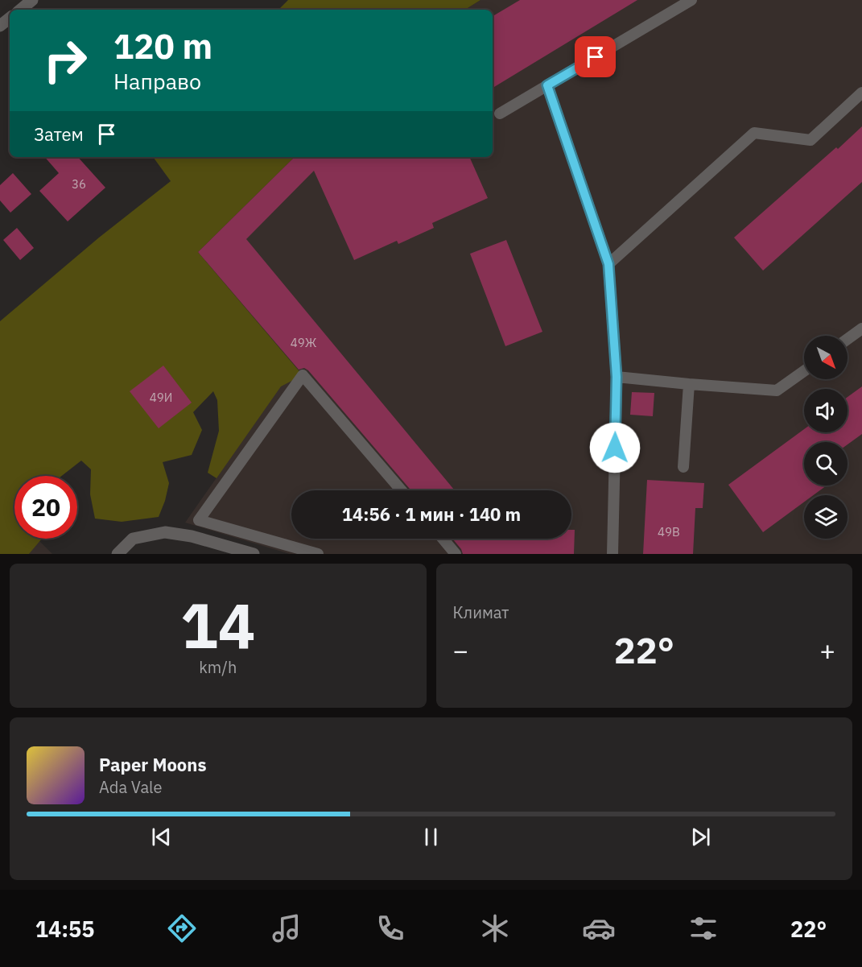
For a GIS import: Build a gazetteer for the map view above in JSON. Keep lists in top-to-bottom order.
{
  "house_numbers": [
    "36",
    "49Ж",
    "49И",
    "49В"
  ],
  "north": "bottom right",
  "page": {
    "turn": ["120 m", "Направо"],
    "then": "Затем",
    "limit": "20",
    "trip": "14:56 · 1 мин · 140 m",
    "tile": [
      ["14", "km/h"],
      "Климат"
    ],
    "heat": ["−", "22°", "+"],
    "song": ["Paper Moons", "Ada Vale"],
    "tabs": ["14:55", "22°"]
  }
}
